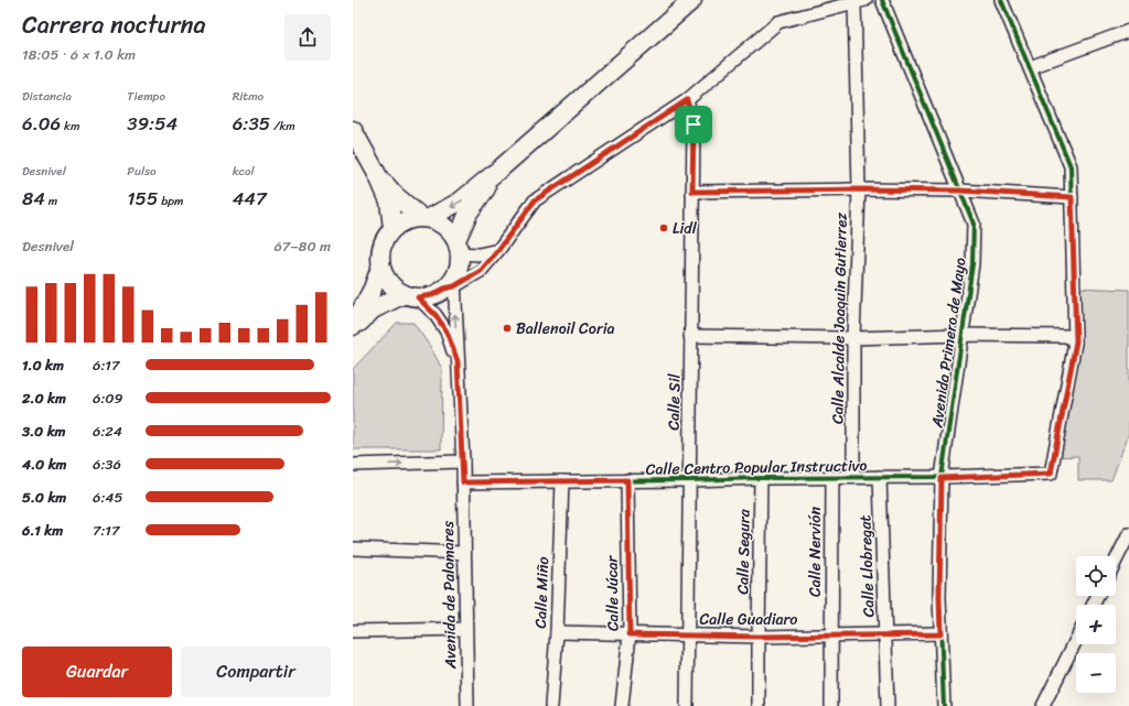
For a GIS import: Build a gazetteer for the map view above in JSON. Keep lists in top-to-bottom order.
{
  "streets": {
    "street": [
      "Calle Alcalde Joaquin Gutierrez",
      "Avenida Primero de Mayo",
      "Calle Sil",
      "Calle Centro Popular Instructivo",
      "Calle Segura",
      "Calle Nervión",
      "Calle Llobregat",
      "Calle Miño",
      "Calle Júcar",
      "Avenida de Palomares",
      "Calle Guadiaro"
    ]
  },
  "crossings": [
    ["Calle Alcalde Joaquin Gutierrez", "Calle Centro Popular Instructivo"],
    ["Avenida Primero de Mayo", "Calle Centro Popular Instructivo"],
    ["Avenida Primero de Mayo", "Calle Guadiaro"],
    ["Calle Sil", "Calle Centro Popular Instructivo"],
    ["Calle Sil", "Calle Guadiaro"],
    ["Calle Centro Popular Instructivo", "Calle Segura"],
    ["Calle Centro Popular Instructivo", "Calle Nervión"],
    ["Calle Centro Popular Instructivo", "Calle Llobregat"],
    ["Calle Centro Popular Instructivo", "Calle Miño"],
    ["Calle Centro Popular Instructivo", "Calle Júcar"],
    ["Calle Centro Popular Instructivo", "Avenida de Palomares"],
    ["Calle Segura", "Calle Guadiaro"],
    ["Calle Nervión", "Calle Guadiaro"],
    ["Calle Llobregat", "Calle Guadiaro"],
    ["Calle Miño", "Calle Guadiaro"],
    ["Calle Júcar", "Calle Guadiaro"]
  ],
  "places": ["Lidl", "Ballenoil Coria"],
  "page": {
    "heading": ["Carrera nocturna", "18:05 · 6 × 1.0 km"],
    "stats": [
      ["Distancia", "6.06 km"],
      ["Tiempo", "39:54"],
      ["Ritmo", "6:35 /km"],
      ["Desnivel", "84 m"],
      ["Pulso", "155 bpm"],
      ["kcal", "447"]
    ],
    "chart": ["Desnivel", "67–80 m"],
    "list": [
      {
        "name": "1.0 km",
        "note": "6:17"
      },
      {
        "name": "2.0 km",
        "note": "6:09"
      },
      {
        "name": "3.0 km",
        "note": "6:24"
      },
      {
        "name": "4.0 km",
        "note": "6:36"
      },
      {
        "name": "5.0 km",
        "note": "6:45"
      },
      {
        "name": "6.1 km",
        "note": "7:17"
      }
    ],
    "map_buttons": ["+", "−"],
    "buttons": ["Guardar", "Compartir"]
  }
}
